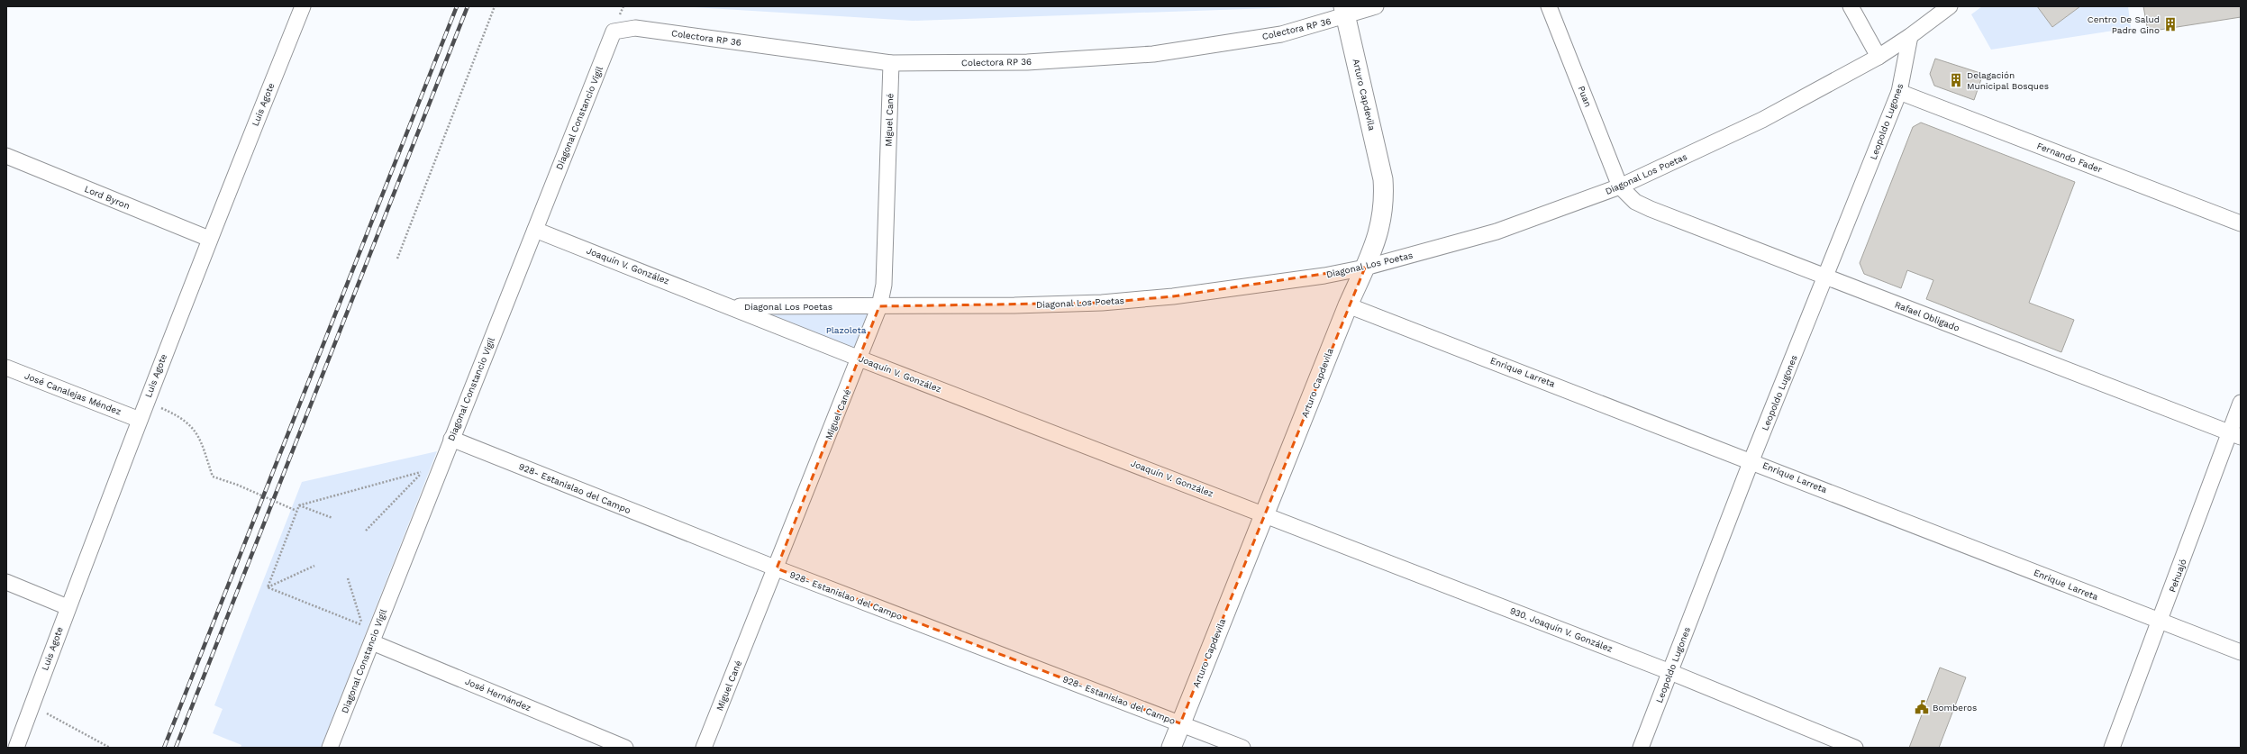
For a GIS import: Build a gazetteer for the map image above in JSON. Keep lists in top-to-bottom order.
{
  "streets": {
    "street": [
      "Colectora RP 36",
      "Arturo Capdevila",
      "Puan",
      "Luis Agote",
      "Diagonal Constancio Vigil",
      "Miguel Cané",
      "Leopoldo Lugones",
      "Fernando Fader",
      "Diagonal Los Poetas",
      "Lord Byron",
      "Joaquín V. González",
      "Rafael Obligado",
      "Enrique Larreta",
      "José Canalejas Méndez",
      "928- Estanislao del Campo",
      "Pehuajó",
      "930. Joaquín V. González",
      "José Hernández"
    ]
  },
  "crossings": [
    ["Colectora RP 36", "Arturo Capdevila"],
    ["Colectora RP 36", "Diagonal Constancio Vigil"],
    ["Colectora RP 36", "Miguel Cané"],
    ["Arturo Capdevila", "Diagonal Los Poetas"],
    ["Arturo Capdevila", "Joaquín V. González"],
    ["Arturo Capdevila", "Enrique Larreta"],
    ["Arturo Capdevila", "928- Estanislao del Campo"],
    ["Arturo Capdevila", "930. Joaquín V. González"],
    ["Puan", "Diagonal Los Poetas"],
    ["Puan", "Rafael Obligado"],
    ["Luis Agote", "Lord Byron"],
    ["Luis Agote", "José Canalejas Méndez"],
    ["Diagonal Constancio Vigil", "Joaquín V. González"],
    ["Diagonal Constancio Vigil", "928- Estanislao del Campo"],
    ["Diagonal Constancio Vigil", "José Hernández"],
    ["Miguel Cané", "Diagonal Los Poetas"],
    ["Miguel Cané", "Joaquín V. González"],
    ["Miguel Cané", "928- Estanislao del Campo"],
    ["Leopoldo Lugones", "Fernando Fader"],
    ["Leopoldo Lugones", "Diagonal Los Poetas"],
    ["Leopoldo Lugones", "Rafael Obligado"],
    ["Leopoldo Lugones", "Enrique Larreta"],
    ["Leopoldo Lugones", "930. Joaquín V. González"],
    ["Diagonal Los Poetas", "Joaquín V. González"],
    ["Diagonal Los Poetas", "Rafael Obligado"],
    ["Joaquín V. González", "930. Joaquín V. González"],
    ["Rafael Obligado", "Pehuajó"],
    ["Enrique Larreta", "Pehuajó"]
  ],
  "parks": ["Plazoleta"],
  "places": {
    "building": ["Centro De Salud Padre Gino", "Delagación Municipal Bosques"],
    "public building": ["Bomberos"]
  }
}
